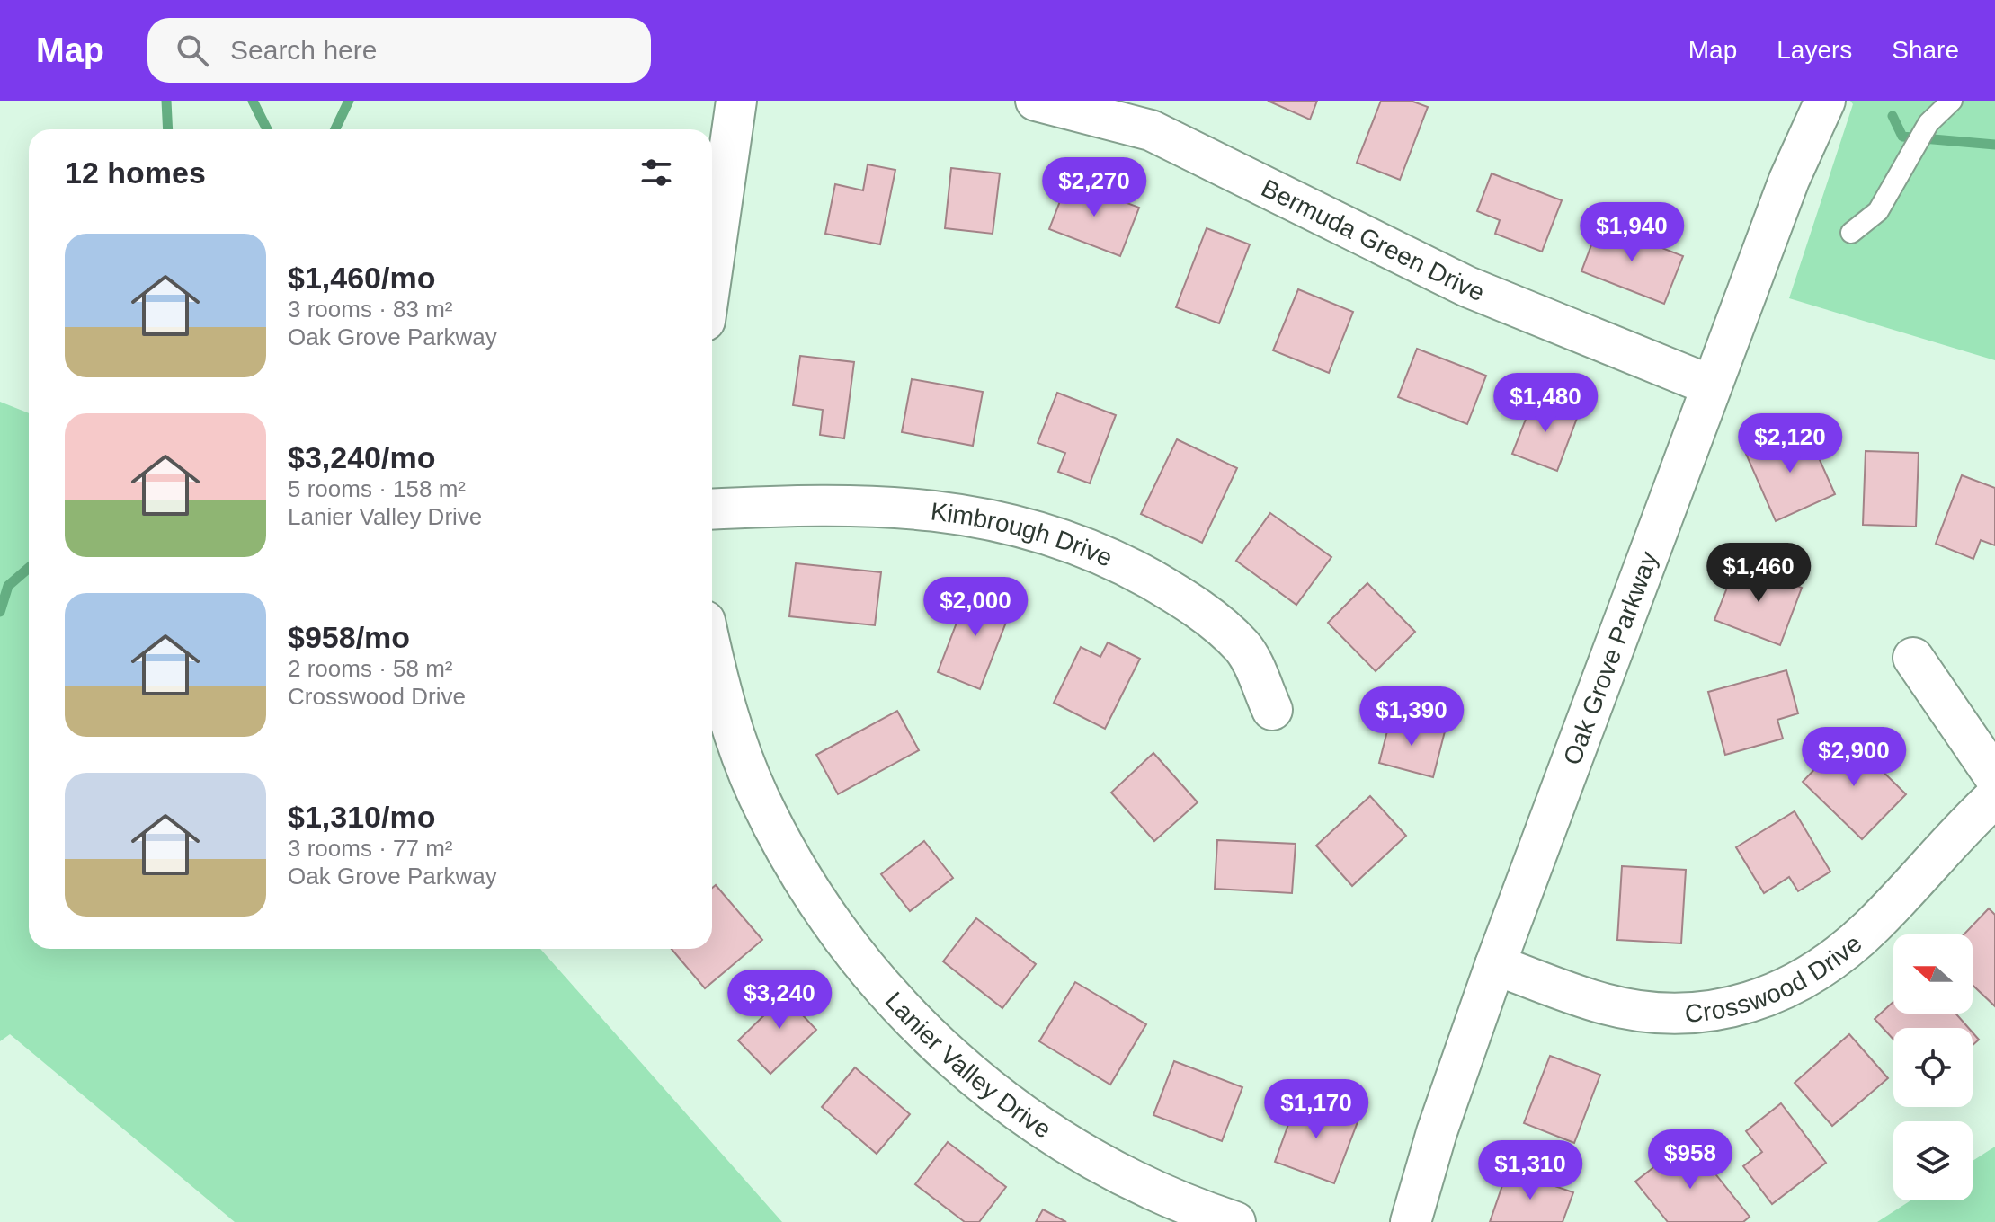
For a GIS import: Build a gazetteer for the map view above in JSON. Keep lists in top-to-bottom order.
{
  "streets": {
    "street": [
      "Bermuda Green Drive",
      "Kimbrough Drive",
      "Oak Grove Parkway",
      "Crosswood Drive",
      "Lanier Valley Drive"
    ]
  },
  "crossings": [
    ["Bermuda Green Drive", "Oak Grove Parkway"],
    ["Oak Grove Parkway", "Crosswood Drive"]
  ],
  "north": "left",
  "page": {
    "header": "Map",
    "search": "Search here",
    "nav": ["Map", "Layers", "Share"],
    "heading": "12 homes",
    "price": [
      "$2,270",
      "$1,940",
      "$1,480",
      "$2,120",
      "$1,460",
      "$2,000",
      "$1,390",
      "$2,900",
      "$3,240",
      "$1,170",
      "$958",
      "$1,310"
    ],
    "list": [
      {
        "name": "$1,460/mo",
        "note": "3 rooms · 83 m² · Oak Grove Parkway"
      },
      {
        "name": "$3,240/mo",
        "note": "5 rooms · 158 m² · Lanier Valley Drive"
      },
      {
        "name": "$958/mo",
        "note": "2 rooms · 58 m² · Crosswood Drive"
      },
      {
        "name": "$1,310/mo",
        "note": "3 rooms · 77 m² · Oak Grove Parkway"
      }
    ]
  }
}
